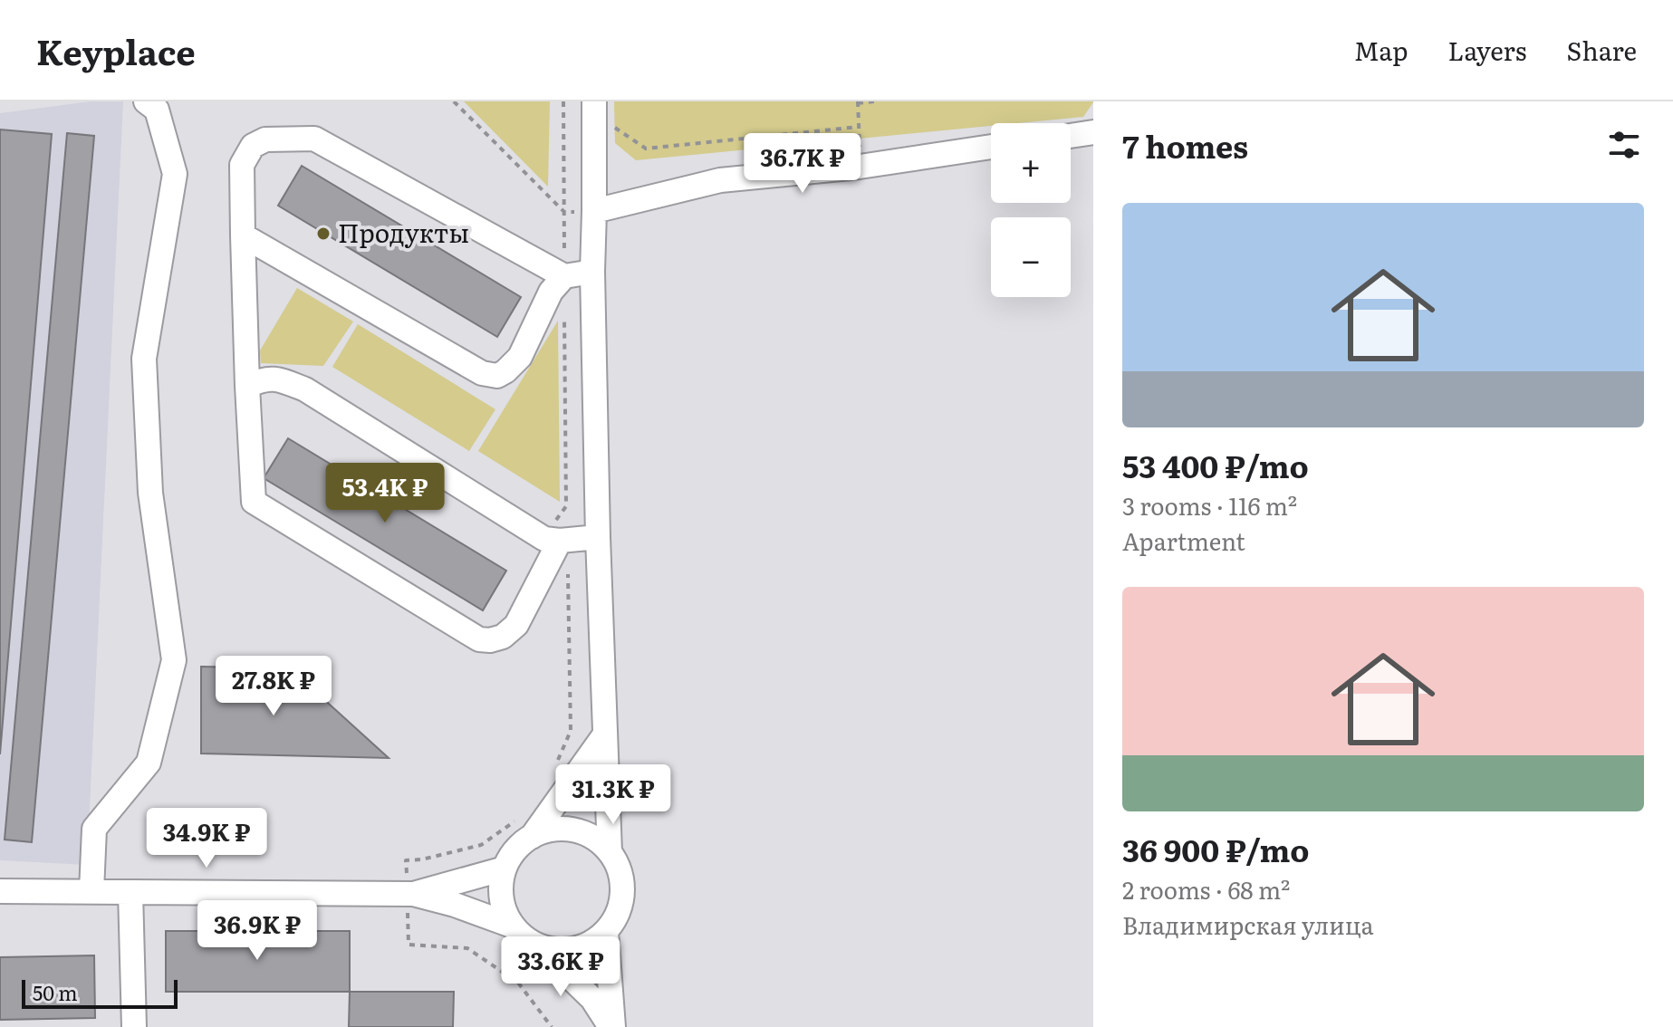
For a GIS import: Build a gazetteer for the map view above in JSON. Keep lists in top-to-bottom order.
{
  "places": ["Продукты"],
  "scale_bar": "50 m",
  "page": {
    "header": "Keyplace",
    "nav": ["Map", "Layers", "Share"],
    "heading": "7 homes",
    "map_buttons": ["+", "−"],
    "price": [
      "36.7K ₽",
      "53.4K ₽",
      "27.8K ₽",
      "31.3K ₽",
      "34.9K ₽",
      "36.9K ₽",
      "33.6K ₽"
    ],
    "list": [
      {
        "name": "53 400 ₽/mo",
        "note": "3 rooms · 116 m² · Apartment"
      },
      {
        "name": "36 900 ₽/mo",
        "note": "2 rooms · 68 m² · Владимирская улица"
      }
    ],
    "scale": "50 m"
  }
}
